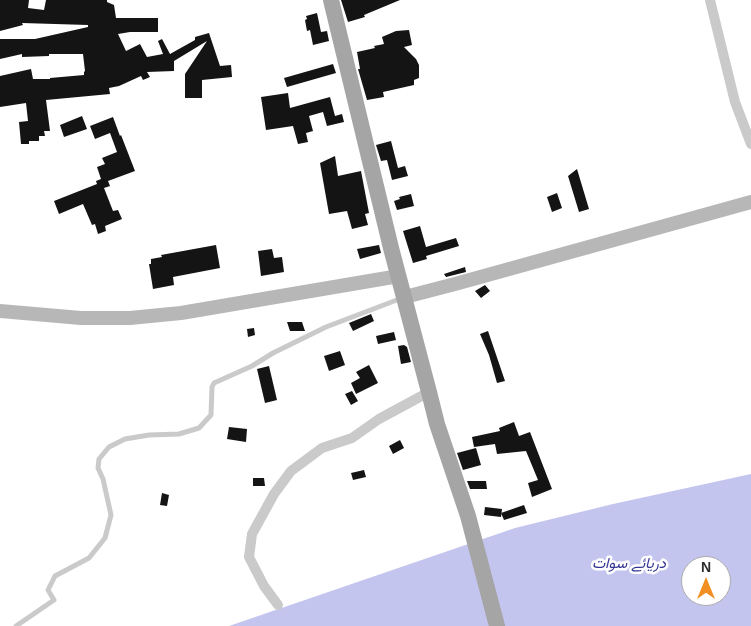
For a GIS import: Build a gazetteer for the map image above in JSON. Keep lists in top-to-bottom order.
{
  "water": ["دریائے سوات"],
  "north": "top"
}
